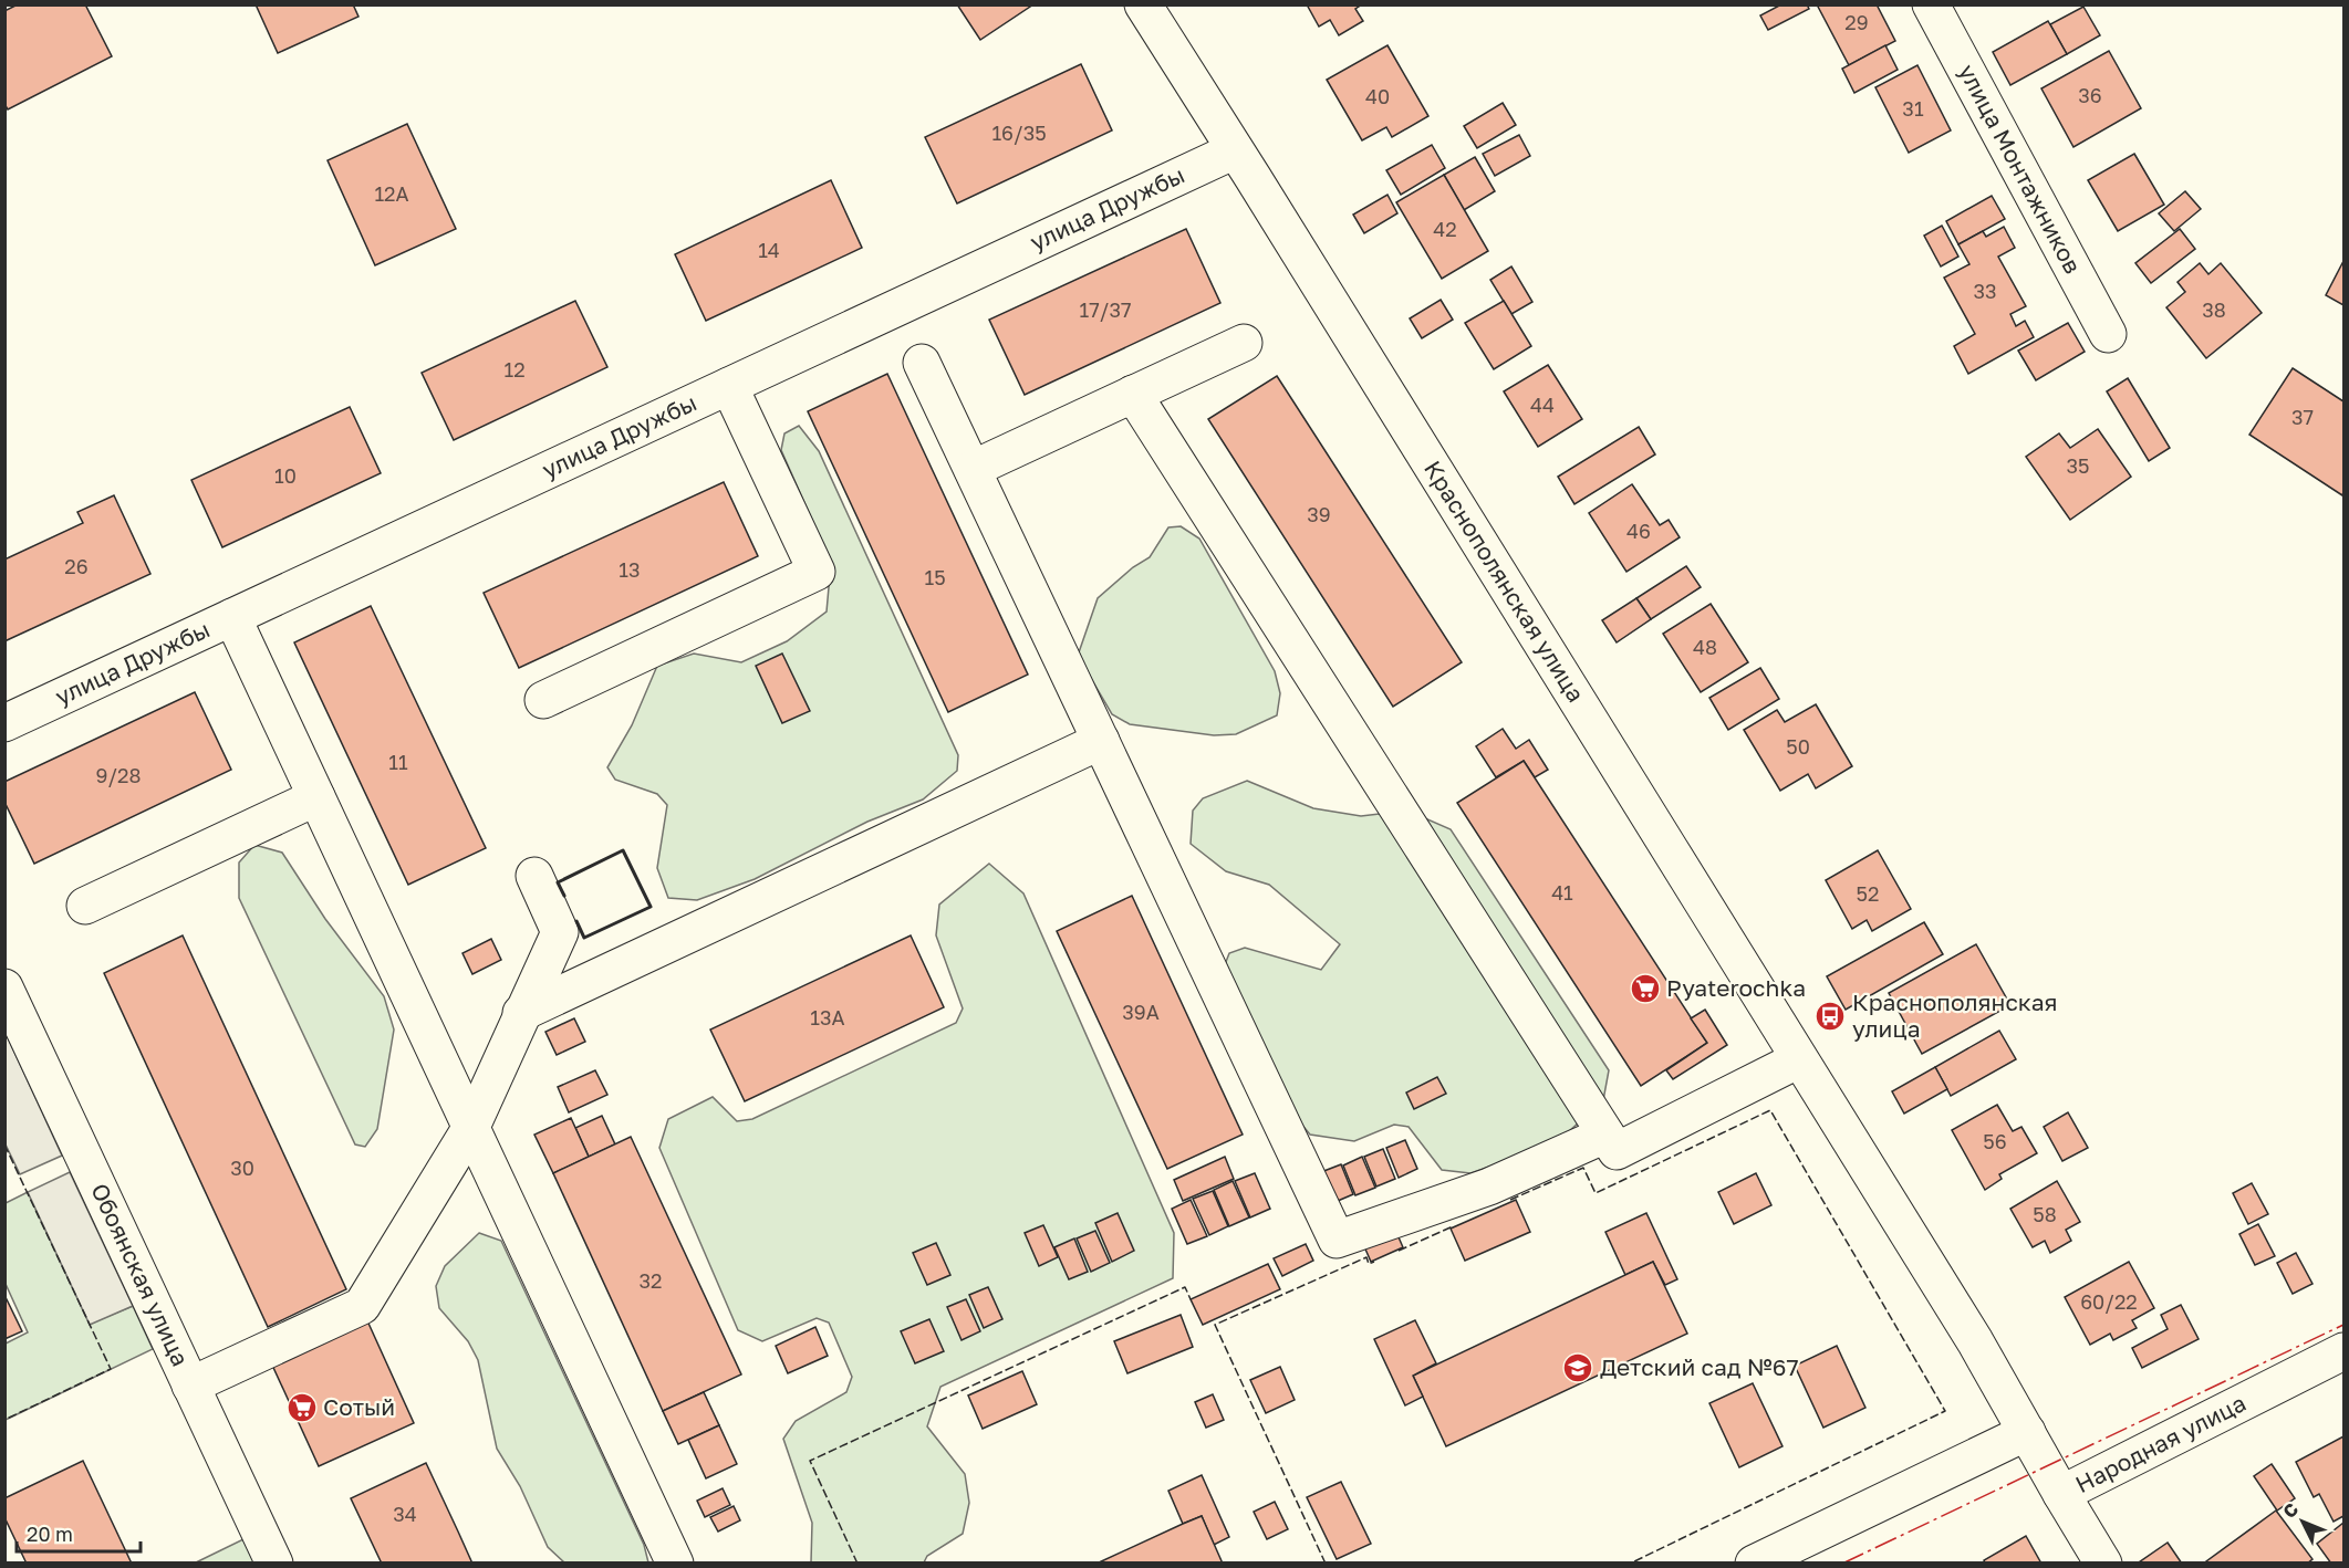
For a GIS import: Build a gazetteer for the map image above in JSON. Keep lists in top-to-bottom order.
{
  "streets": {
    "street": [
      "улица Монтажников",
      "улица Дружбы",
      "Краснополянская улица",
      "Обоянская улица",
      "Народная улица"
    ]
  },
  "crossings": [
    ["улица Дружбы", "Краснополянская улица"],
    ["Краснополянская улица", "Народная улица"]
  ],
  "places": {
    "supermarket": ["Pyaterochka", "Сотый"],
    "bus stop": ["Краснополянская улица"],
    "school or university": ["Детский сад №67"]
  },
  "house_numbers": [
    "29",
    "36",
    "40",
    "31",
    "16/35",
    "12А",
    "42",
    "14",
    "33",
    "17/37",
    "38",
    "12",
    "44",
    "37",
    "35",
    "10",
    "39",
    "46",
    "26",
    "13",
    "15",
    "48",
    "50",
    "11",
    "9/28",
    "41",
    "52",
    "39А",
    "13А",
    "56",
    "30",
    "58",
    "32",
    "60/22",
    "34"
  ],
  "scale_bar": "20 m",
  "north": "top left"
}
